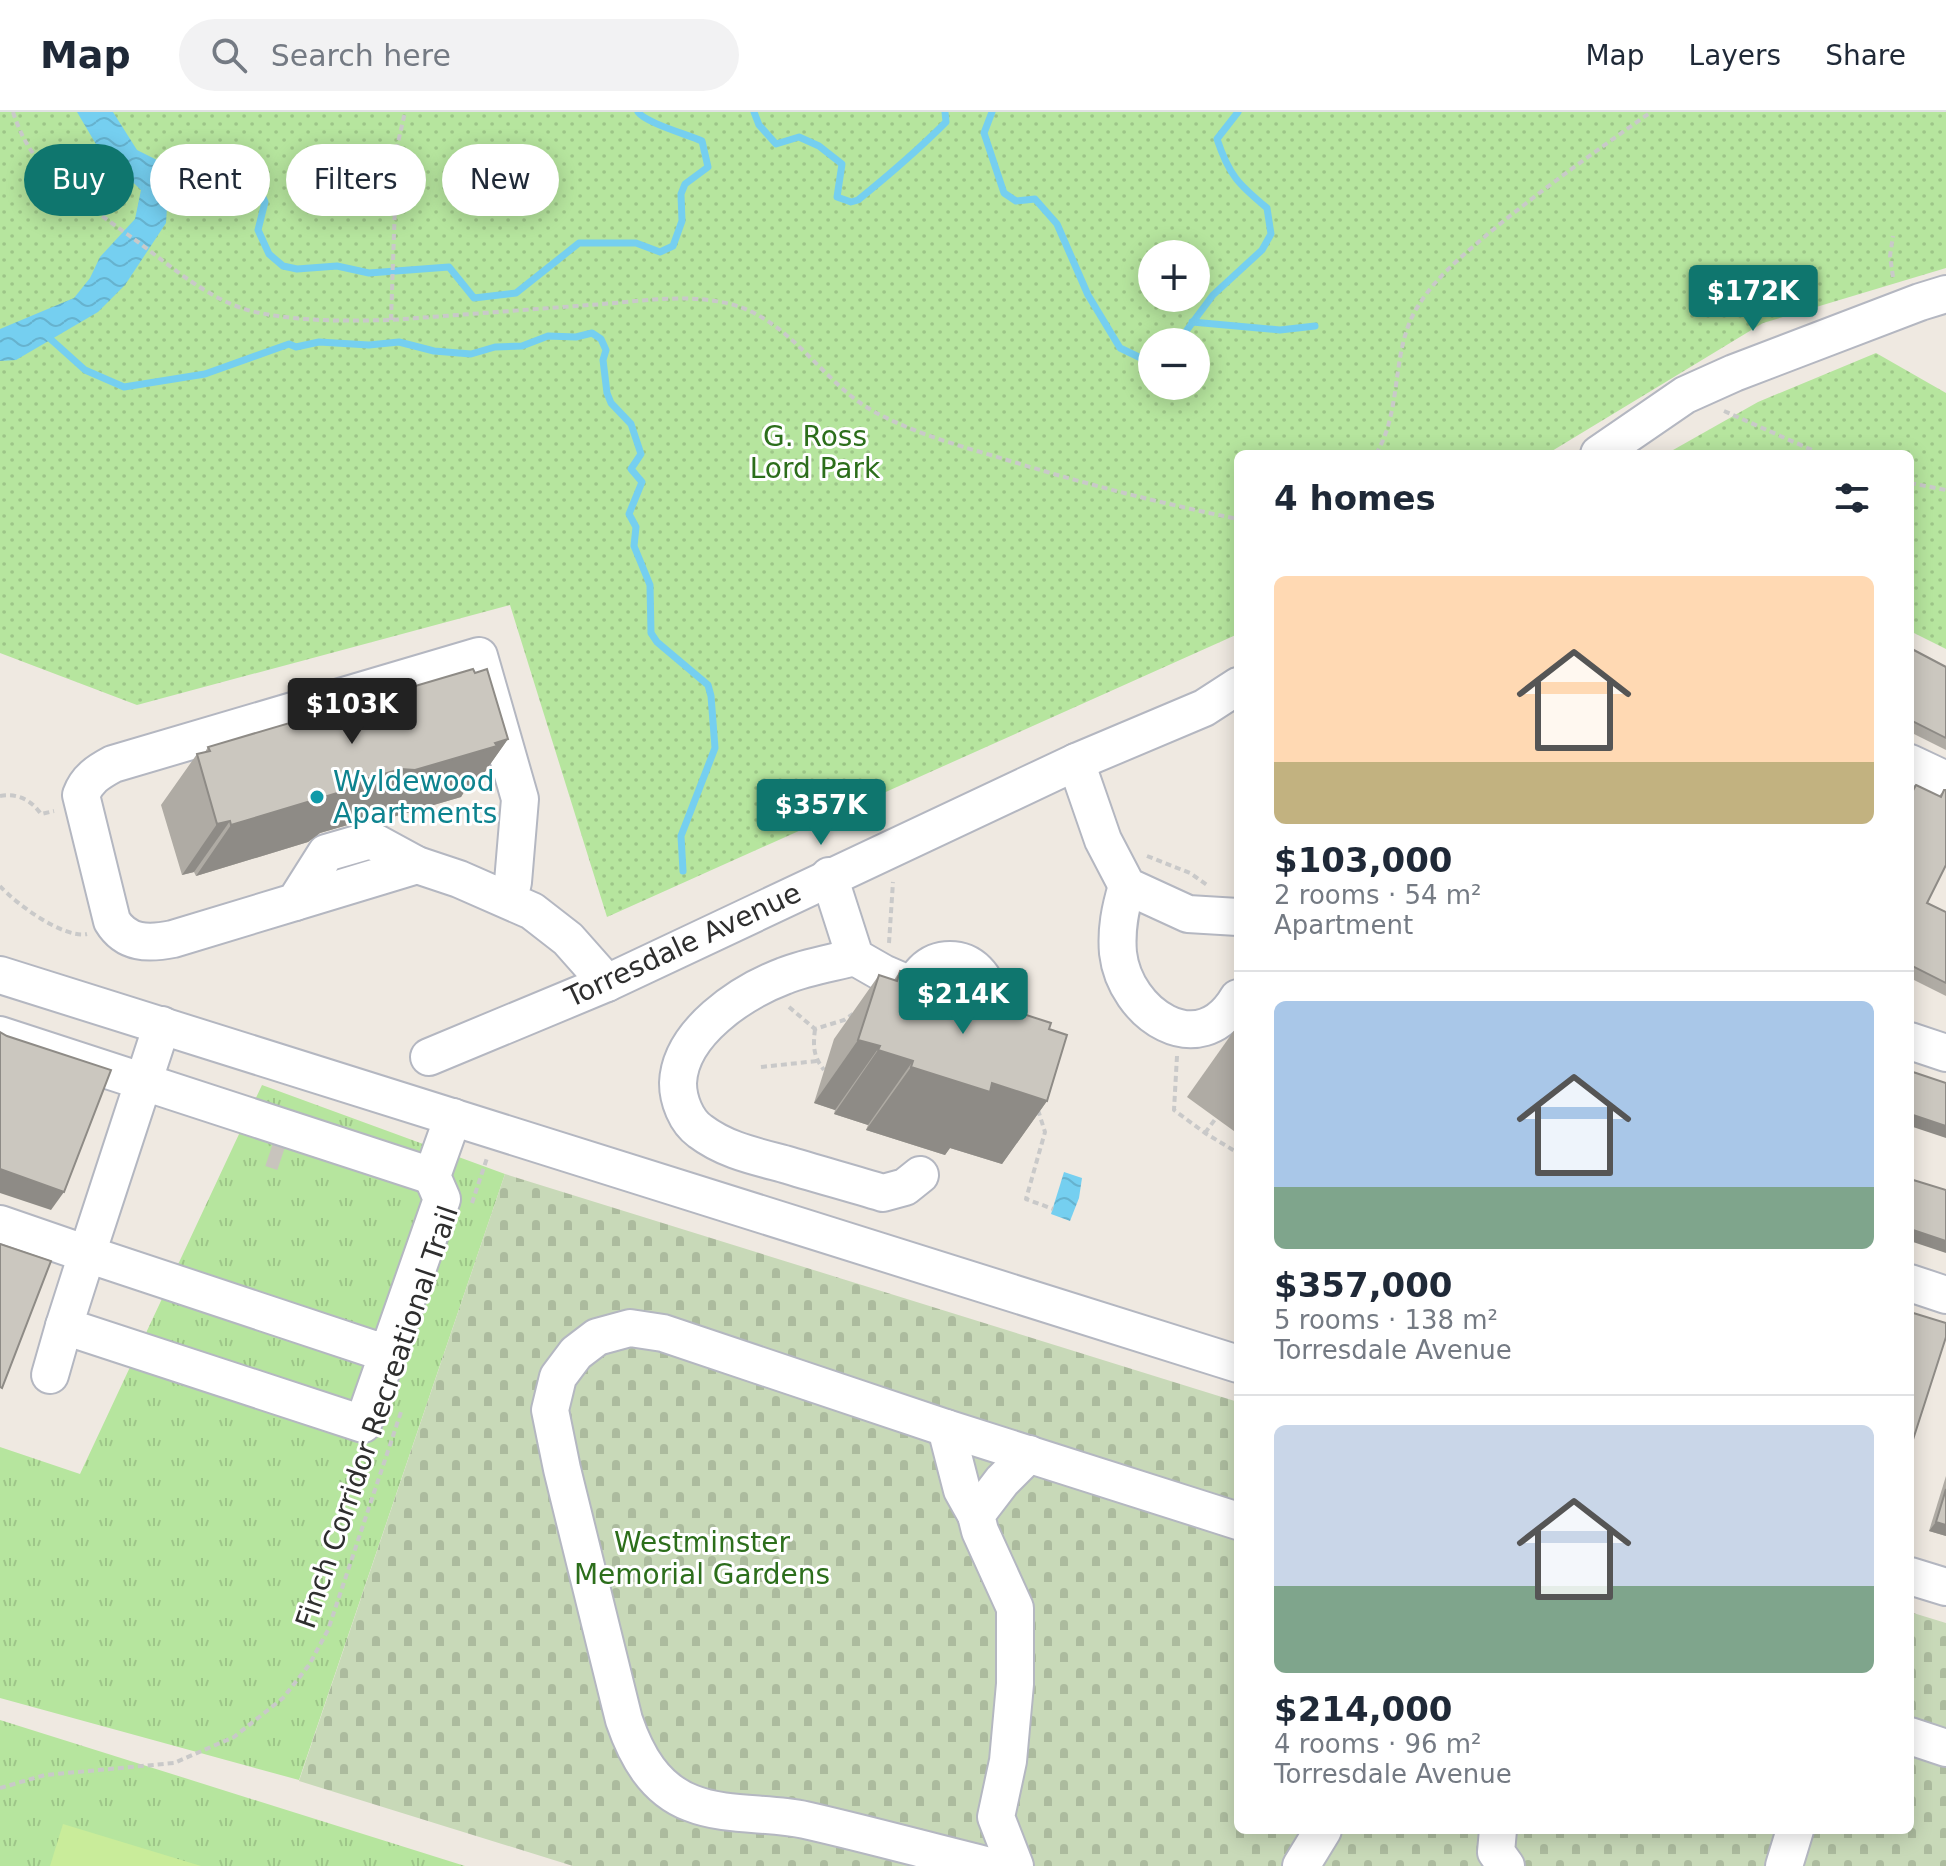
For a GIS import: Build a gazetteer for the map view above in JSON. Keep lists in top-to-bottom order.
{
  "streets": {
    "street": ["Torresdale Avenue"],
    "path": ["Finch Corridor Recreational Trail"]
  },
  "parks": ["G. Ross Lord Park", "Westminster Memorial Gardens"],
  "places": ["Wyldewood Apartments"],
  "page": {
    "header": "Map",
    "search": "Search here",
    "nav": ["Map", "Layers", "Share"],
    "chip": [
      "Buy",
      "Rent",
      "Filters",
      "New"
    ],
    "map_buttons": ["+", "−"],
    "price": [
      "$172K",
      "$103K",
      "$357K",
      "$214K"
    ],
    "heading": "4 homes",
    "list": [
      {
        "name": "$103,000",
        "note": "2 rooms · 54 m² · Apartment"
      },
      {
        "name": "$357,000",
        "note": "5 rooms · 138 m² · Torresdale Avenue"
      },
      {
        "name": "$214,000",
        "note": "4 rooms · 96 m² · Torresdale Avenue"
      }
    ]
  }
}
